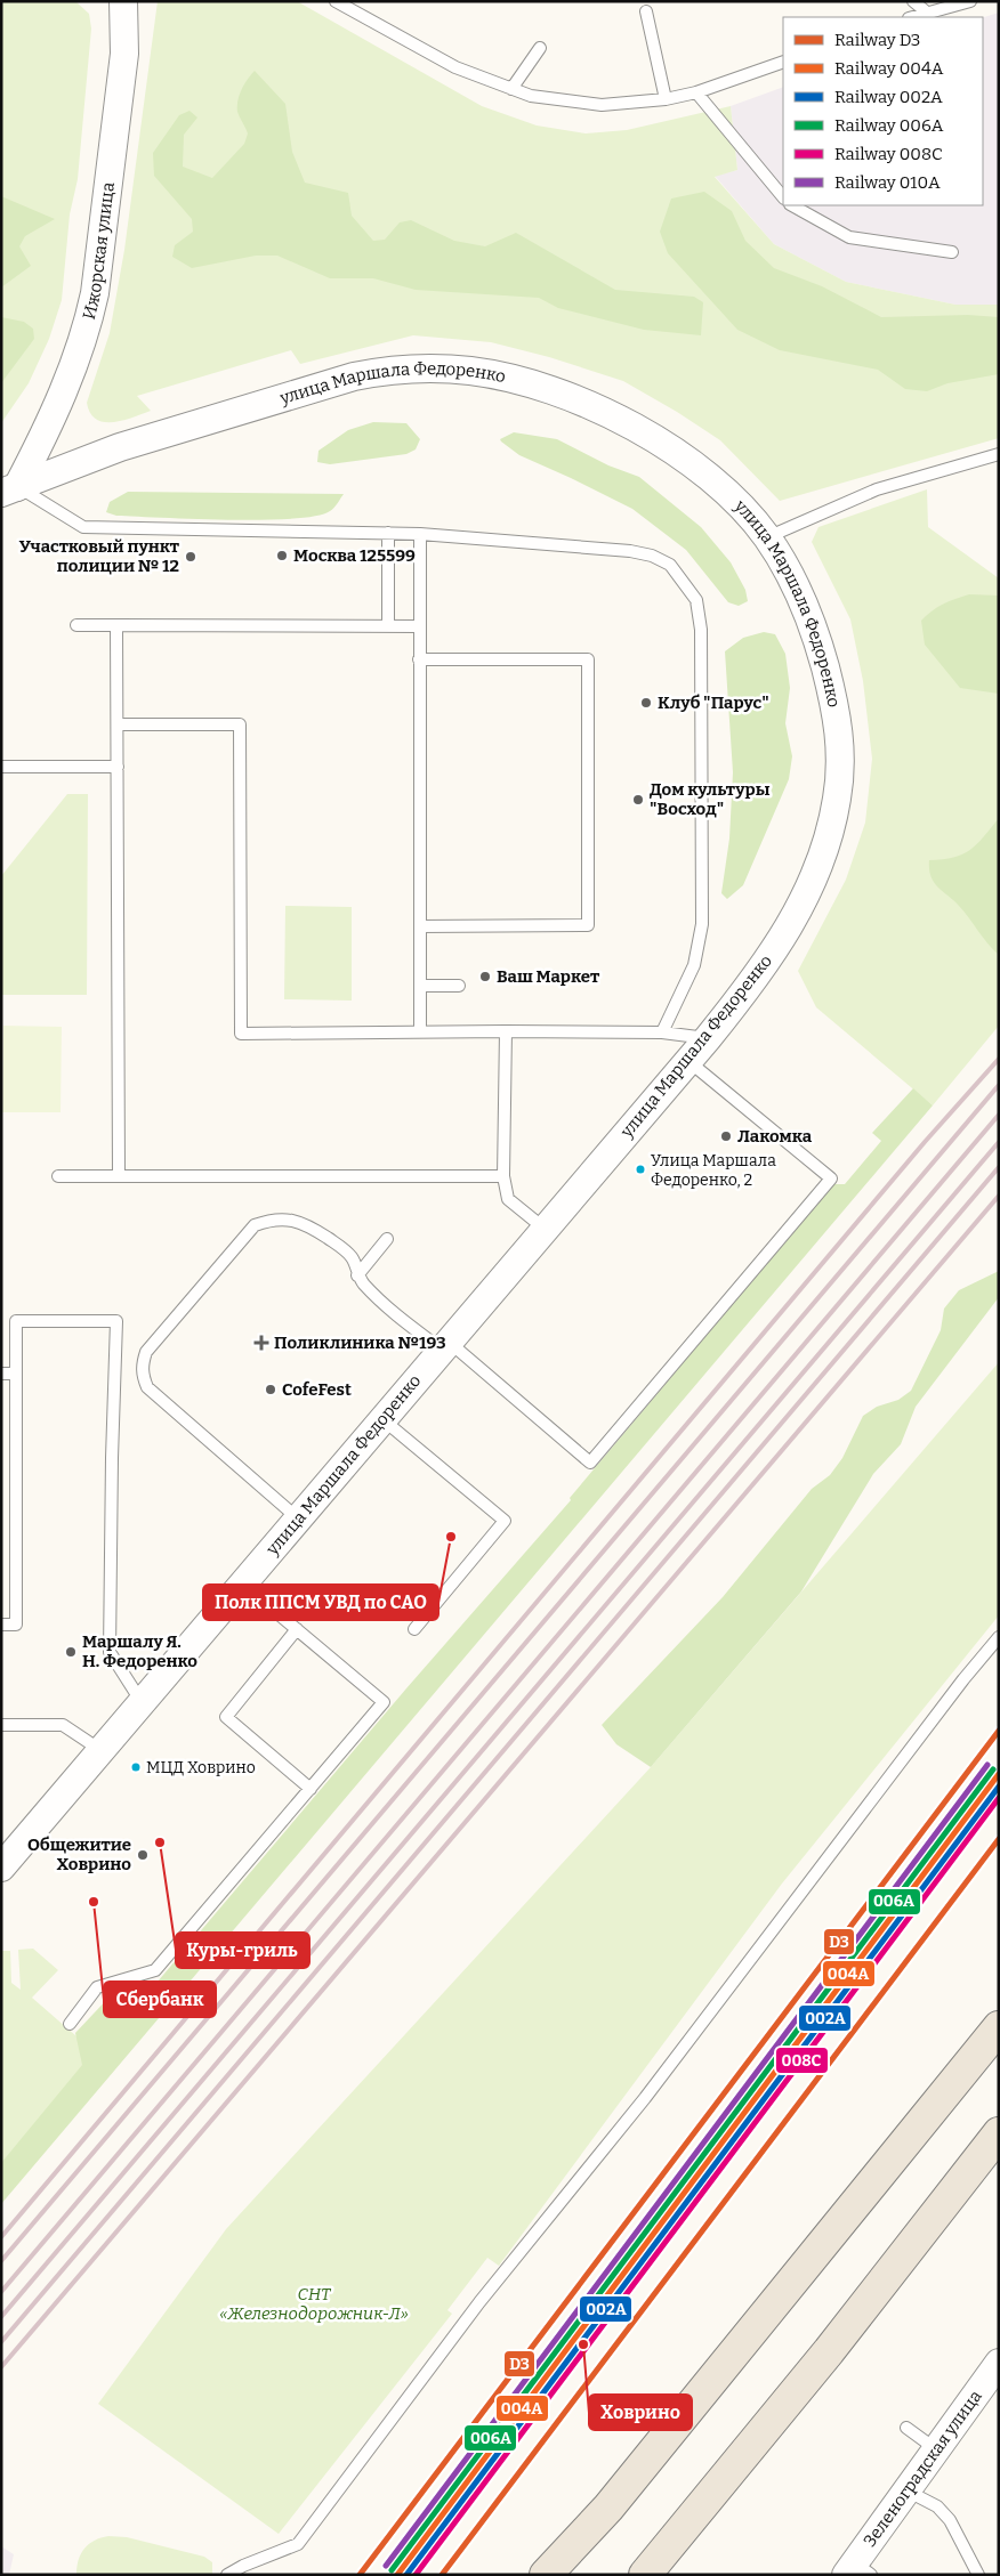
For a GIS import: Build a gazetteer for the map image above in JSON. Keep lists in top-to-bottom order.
{
  "streets": {
    "street": ["Ижорская улица", "улица Маршала Федоренко", "Зеленоградская улица"]
  },
  "crossings": [
    ["Ижорская улица", "улица Маршала Федоренко"]
  ],
  "parks": ["СНТ «Железнодорожник-Л»"],
  "places": {
    "other": [
      "Москва 125599",
      "Участковый пункт полиции № 12",
      "Клуб \"Парус\"",
      "Дом культуры \"Восход\"",
      "Ваш Маркет",
      "Лакомка",
      "Улица Маршала Федоренко, 2",
      "CofeFest",
      "Полк ППСМ УВД по САО",
      "Маршалу Я. Н. Федоренко",
      "МЦД Ховрино",
      "Куры-гриль",
      "Общежитие Ховрино",
      "Сбербанк",
      "Ховрино"
    ],
    "health": ["Поликлиника №193"]
  },
  "lines": [
    "rail line D3",
    "rail line 010А",
    "rail line 006А",
    "rail line 004А",
    "rail line 002А",
    "rail line 008С"
  ],
  "legend": [
    "Railway D3",
    "Railway 004А",
    "Railway 002А",
    "Railway 006А",
    "Railway 008С",
    "Railway 010А"
  ]
}
